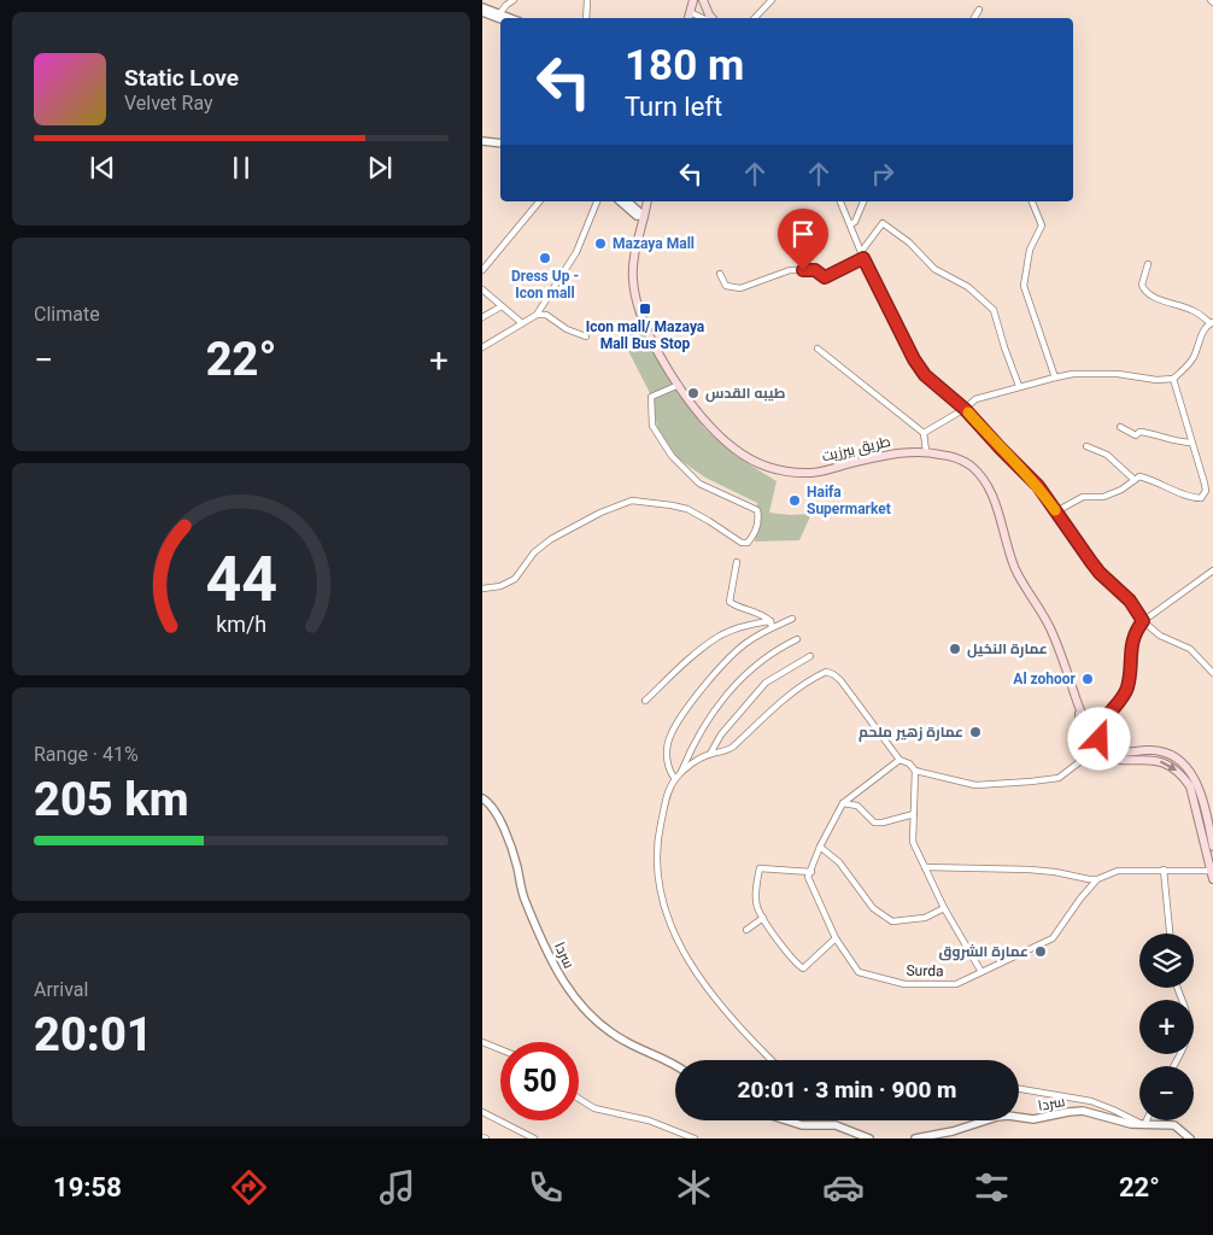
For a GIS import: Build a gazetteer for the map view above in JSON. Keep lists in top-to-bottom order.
{
  "streets": {
    "main road": ["طريق بيرزيت"],
    "street": ["سردا", "Surda"]
  },
  "places": {
    "other": [
      "Mazaya Mall",
      "Dress Up - Icon mall",
      "طيبه القدس",
      "Haifa Supermarket",
      "عمارة النخيل",
      "Al zohoor",
      "عمارة زهير ملحم",
      "عمارة الشروق"
    ],
    "transit": ["Icon mall/ Mazaya Mall Bus Stop"]
  },
  "page": {
    "turn": ["180 m", "Turn left"],
    "song": ["Static Love", "Velvet Ray"],
    "tile": [
      "Climate",
      ["Range · 41%", "205 km"],
      ["Arrival", "20:01"]
    ],
    "heat": ["−", "22°", "+"],
    "map_buttons": ["+", "−"],
    "limit": "50",
    "trip": "20:01 · 3 min · 900 m",
    "tabs": ["19:58", "22°"],
    "gauge": ["44", "km/h"]
  }
}
